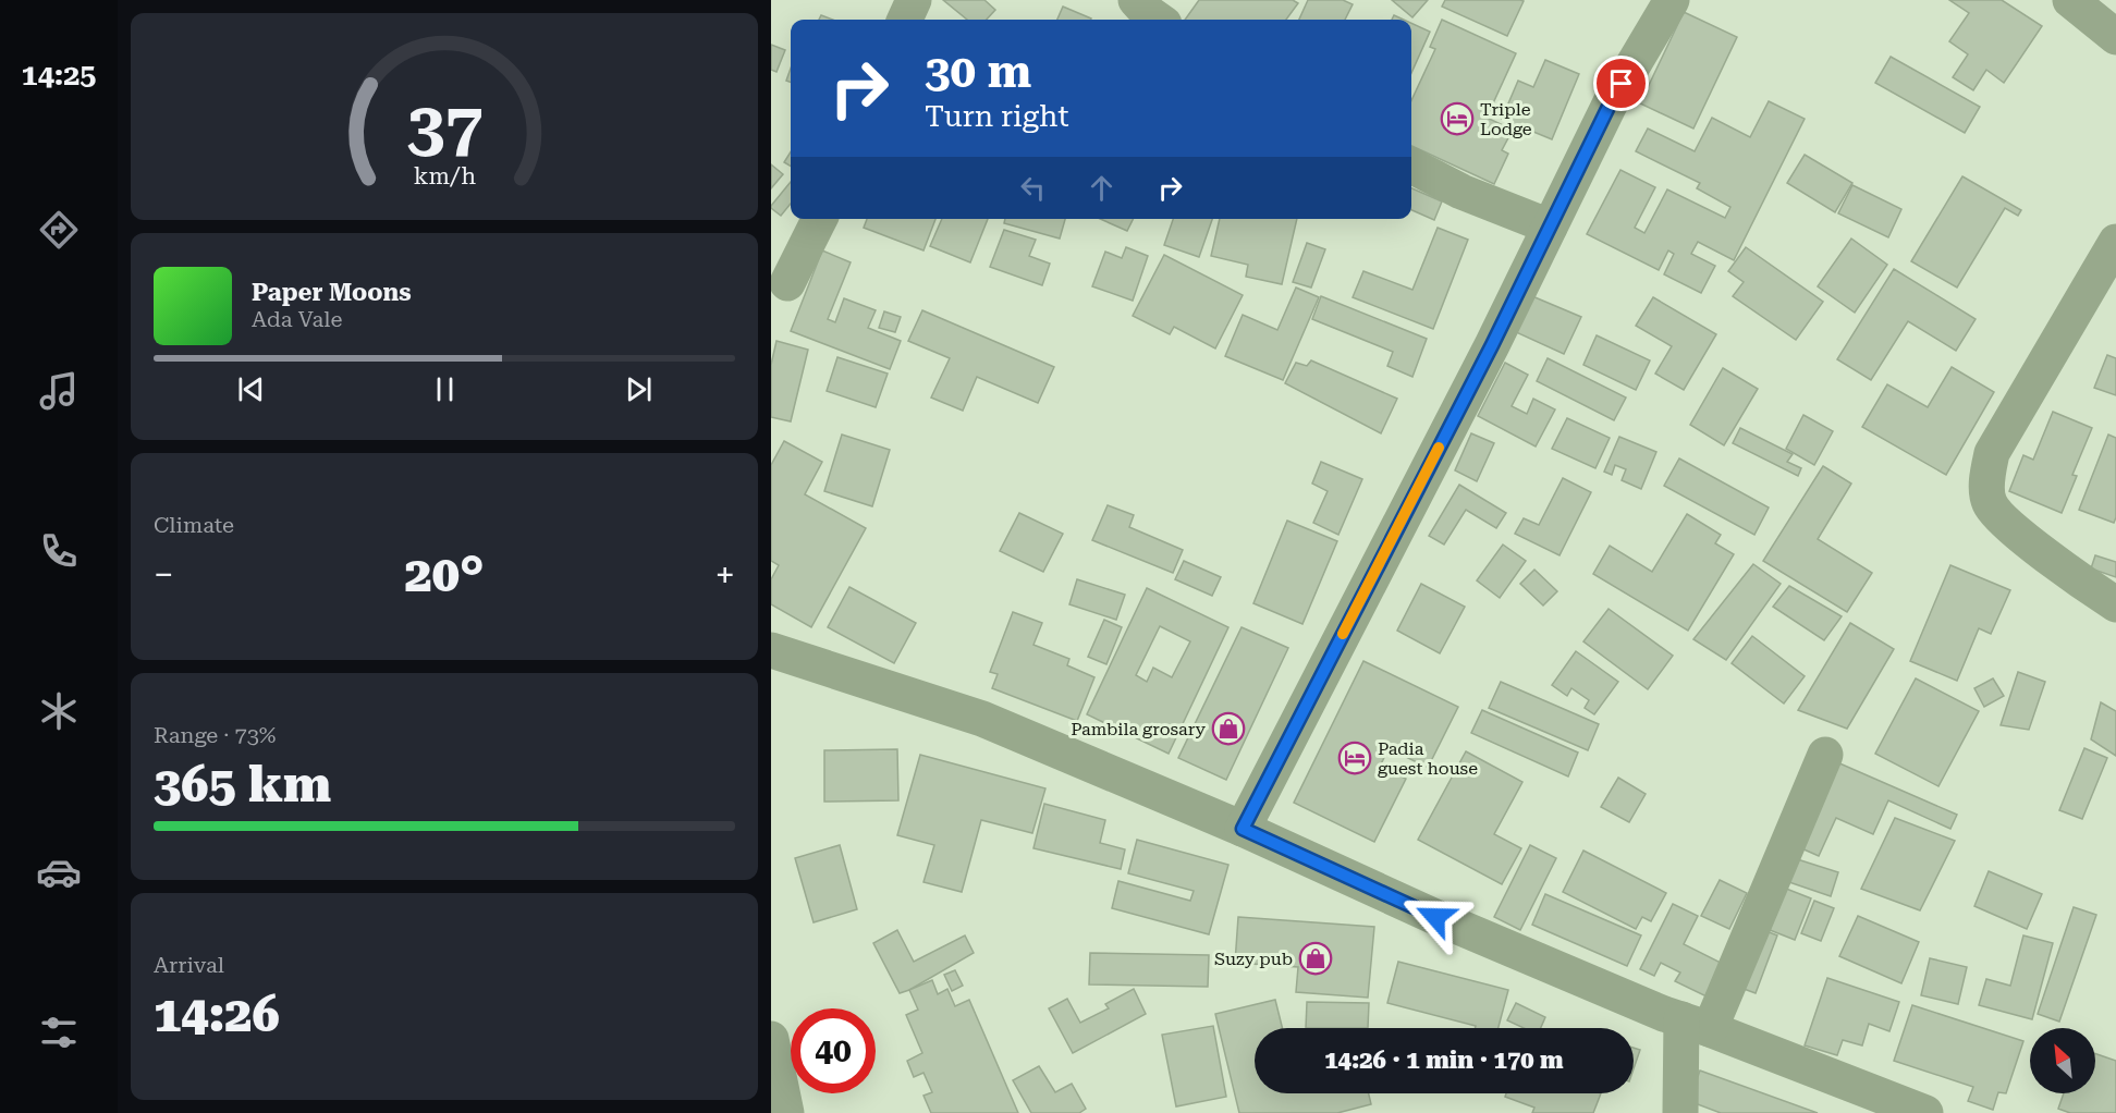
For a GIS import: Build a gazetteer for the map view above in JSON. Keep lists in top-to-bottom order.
{
  "places": {
    "hotel": ["Triple Lodge", "Padia guest house"],
    "shop": ["Pambila grosary", "Suzy pub"]
  },
  "north": "top left",
  "page": {
    "tabs": "14:25",
    "turn": ["30 m", "Turn right"],
    "song": ["Paper Moons", "Ada Vale"],
    "tile": [
      "Climate",
      ["Range · 73%", "365 km"],
      ["Arrival", "14:26"]
    ],
    "heat": ["−", "20°", "+"],
    "limit": "40",
    "trip": "14:26 · 1 min · 170 m",
    "gauge": ["37", "km/h"]
  }
}
